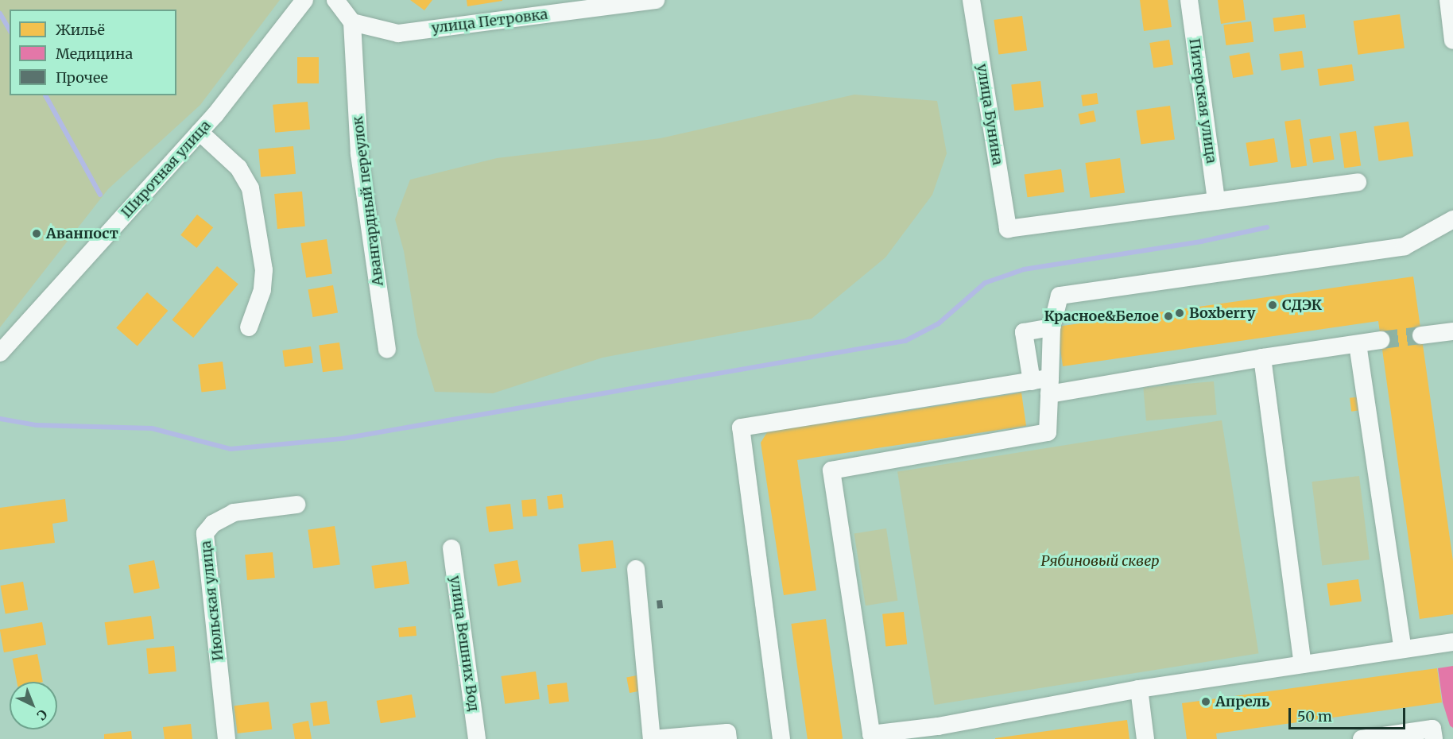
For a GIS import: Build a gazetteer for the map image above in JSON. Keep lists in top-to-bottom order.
{
  "streets": {
    "street": [
      "улица Петровка",
      "Питерская улица",
      "улица Бунина",
      "Широтная улица",
      "Авангардный переулок",
      "Июльская улица",
      "улица Вешних Вод"
    ]
  },
  "crossings": [
    ["улица Петровка", "Авангардный переулок"],
    ["Питерская улица", "улица Бунина"]
  ],
  "parks": ["Рябиновый сквер"],
  "places": [
    "Аванпост",
    "СДЭК",
    "Boxberry",
    "Красное&Белое",
    "Апрель"
  ],
  "legend": ["Жильё", "Медицина", "Прочее"],
  "scale_bar": "50 m",
  "north": "bottom right"
}
